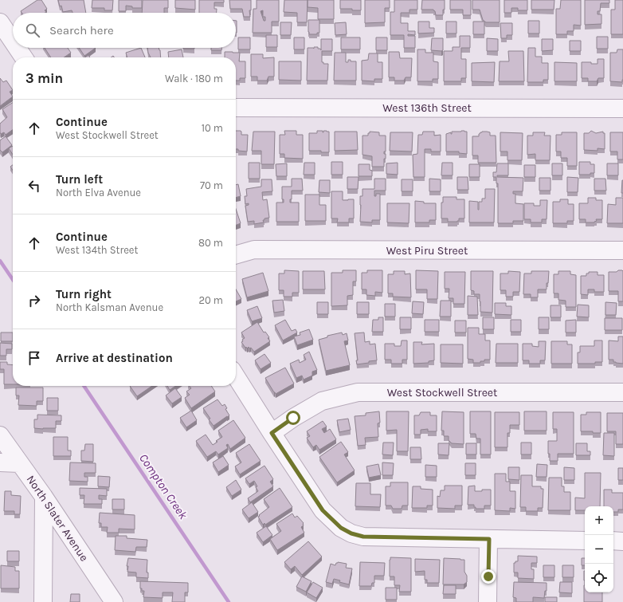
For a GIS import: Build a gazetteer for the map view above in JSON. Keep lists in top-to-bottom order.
{
  "streets": {
    "street": [
      "West 136th Street",
      "West Piru Street",
      "West Stockwell Street",
      "North Slater Avenue"
    ]
  },
  "water": ["Compton Creek"],
  "page": {
    "search": "Search here",
    "heading": ["3 min", "Walk · 180 m"],
    "list": [
      ["Continue", "West Stockwell Street", "10 m"],
      ["Turn left", "North Elva Avenue", "70 m"],
      ["Continue", "West 134th Street", "80 m"],
      ["Turn right", "North Kalsman Avenue", "20 m"],
      "Arrive at destination"
    ],
    "map_buttons": ["+", "−"]
  }
}
